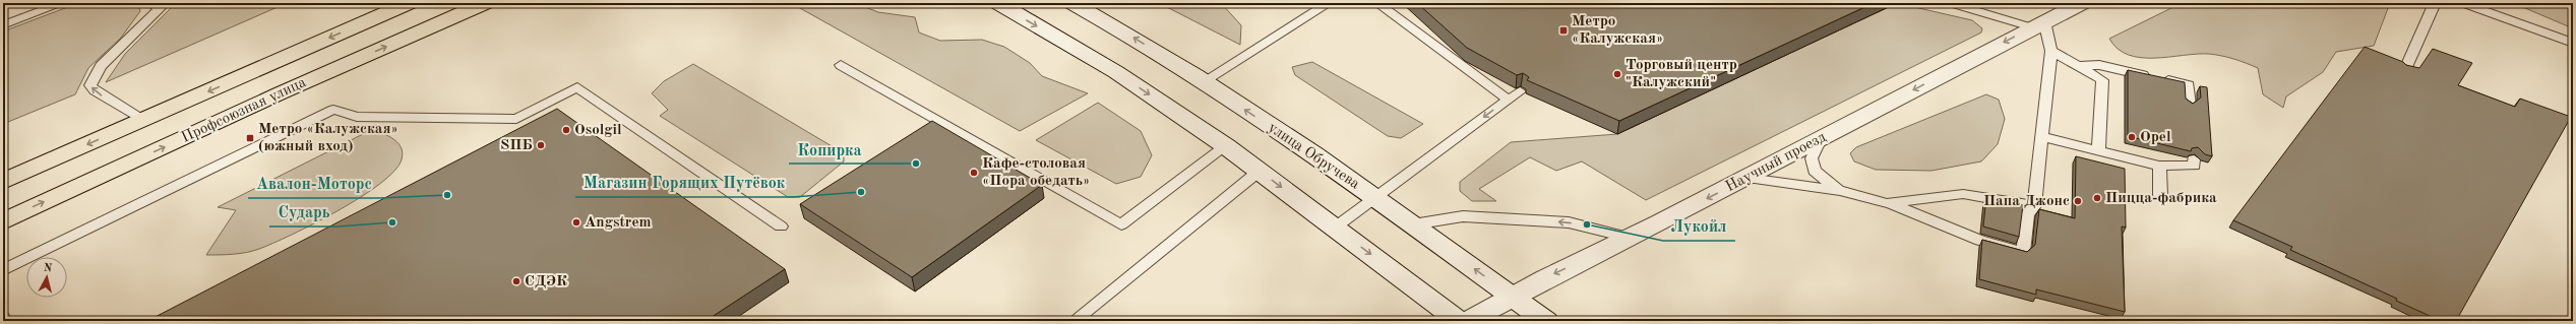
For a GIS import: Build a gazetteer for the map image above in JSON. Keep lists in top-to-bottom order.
{
  "streets": {
    "main road": ["Профсоюзная улица", "улица Обручева", "Научный проезд"]
  },
  "crossings": [
    ["улица Обручева", "Научный проезд"]
  ],
  "one_way": ["Научный проезд"],
  "places": {
    "transit": ["Метро «Калужская»", "Метро «Калужская» (южный вход)"],
    "other": [
      "Торговый центр \"Калужский\"",
      "Osolgil",
      "Opel",
      "SПБ",
      "Копирка",
      "Кафе-столовая «Пора обедать»",
      "Магазин Горящих Путёвок",
      "Авалон-Моторс",
      "Пицца-фабрика",
      "Папа Джонс",
      "Сударь",
      "Angstrem",
      "Лукойл",
      "СДЭК"
    ]
  },
  "north": "top"
}
